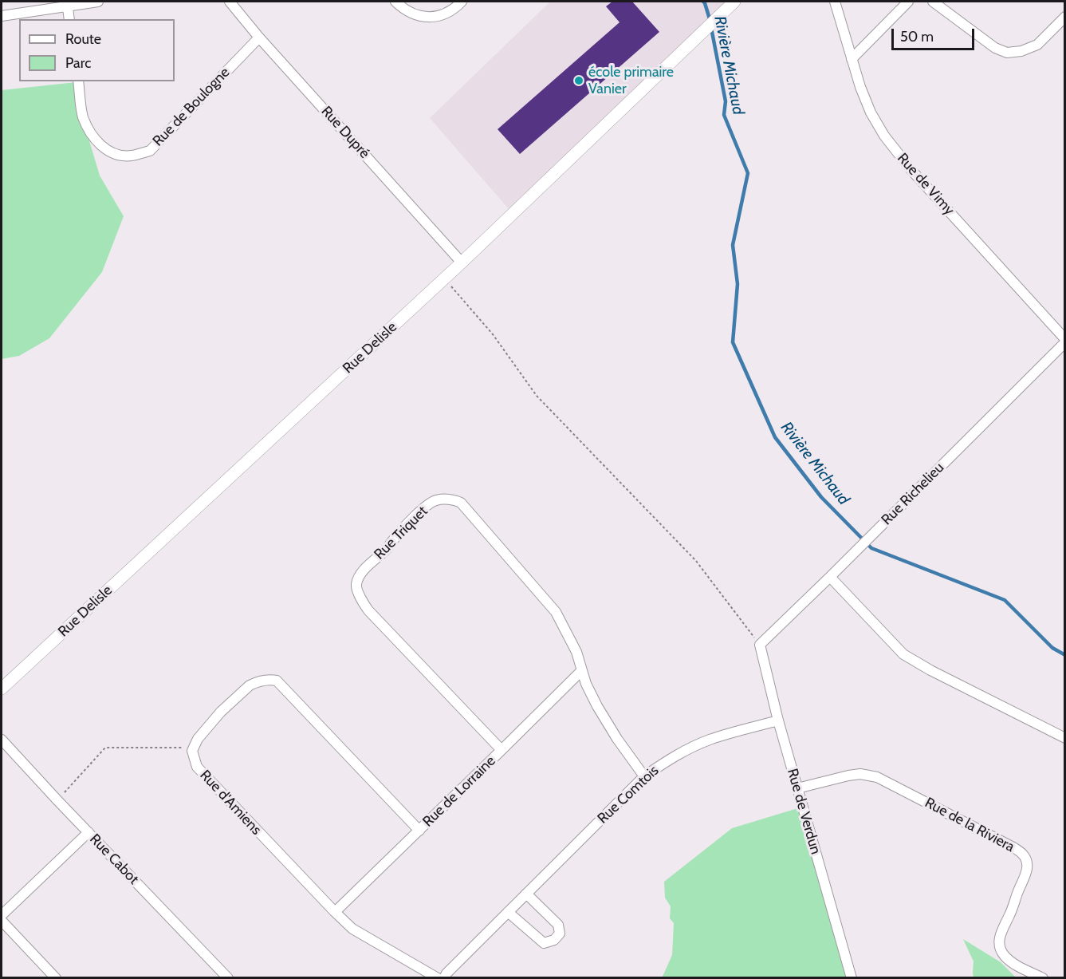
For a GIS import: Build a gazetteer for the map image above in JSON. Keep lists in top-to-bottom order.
{
  "streets": {
    "street": [
      "Rue de Boulogne",
      "Rue Dupré",
      "Rue de Vimy",
      "Rue Delisle",
      "Rue Richelieu",
      "Rue Triquet",
      "Rue de Lorraine",
      "Rue Comtois",
      "Rue d'Amiens",
      "Rue de Verdun",
      "Rue de la Riviera",
      "Rue Cabot"
    ]
  },
  "crossings": [
    ["Rue de Boulogne", "Rue Dupré"],
    ["Rue Dupré", "Rue Delisle"],
    ["Rue de Vimy", "Rue Richelieu"],
    ["Rue Richelieu", "Rue de Verdun"],
    ["Rue Triquet", "Rue de Lorraine"],
    ["Rue Triquet", "Rue Comtois"],
    ["Rue de Lorraine", "Rue d'Amiens"],
    ["Rue Comtois", "Rue de Verdun"],
    ["Rue de Verdun", "Rue de la Riviera"]
  ],
  "water": ["Rivière Michaud"],
  "places": ["école primaire Vanier"],
  "legend": ["Route", "Parc"],
  "scale_bar": "50 m"
}
